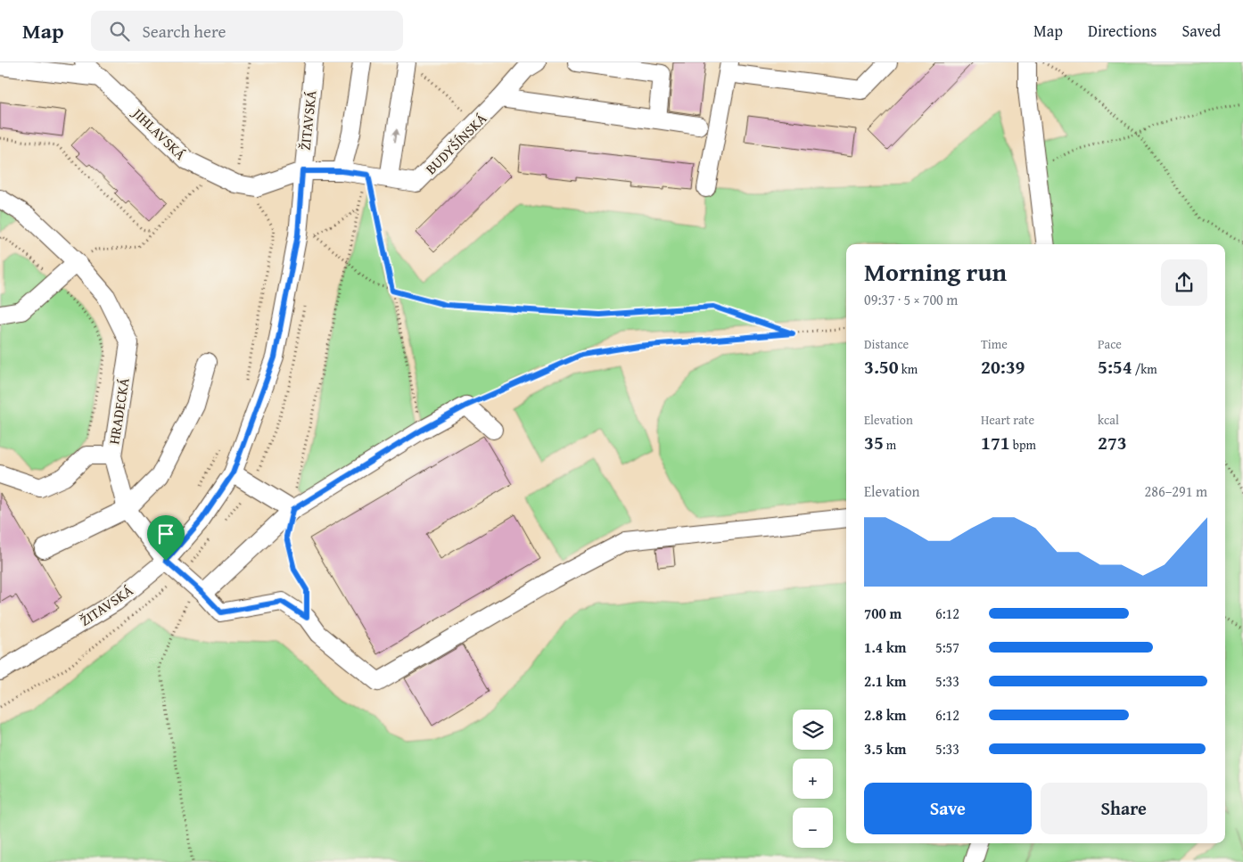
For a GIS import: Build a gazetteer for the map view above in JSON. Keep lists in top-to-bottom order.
{
  "streets": {
    "street": [
      "ŽITAVSKÁ",
      "JIHLAVSKÁ",
      "BUDYŠÍNSKÁ",
      "HRADECKÁ"
    ]
  },
  "crossings": [
    ["ŽITAVSKÁ", "JIHLAVSKÁ"],
    ["ŽITAVSKÁ", "BUDYŠÍNSKÁ"],
    ["ŽITAVSKÁ", "HRADECKÁ"],
    ["JIHLAVSKÁ", "BUDYŠÍNSKÁ"]
  ],
  "page": {
    "header": "Map",
    "search": "Search here",
    "nav": ["Map", "Directions", "Saved"],
    "heading": ["Morning run", "09:37 · 5 × 700 m"],
    "stats": [
      ["Distance", "3.50 km"],
      ["Time", "20:39"],
      ["Pace", "5:54 /km"],
      ["Elevation", "35 m"],
      ["Heart rate", "171 bpm"],
      ["kcal", "273"]
    ],
    "chart": ["Elevation", "286–291 m"],
    "list": [
      {
        "name": "700 m",
        "note": "6:12"
      },
      {
        "name": "1.4 km",
        "note": "5:57"
      },
      {
        "name": "2.1 km",
        "note": "5:33"
      },
      {
        "name": "2.8 km",
        "note": "6:12"
      },
      {
        "name": "3.5 km",
        "note": "5:33"
      }
    ],
    "map_buttons": ["+", "−"],
    "buttons": ["Save", "Share"]
  }
}
